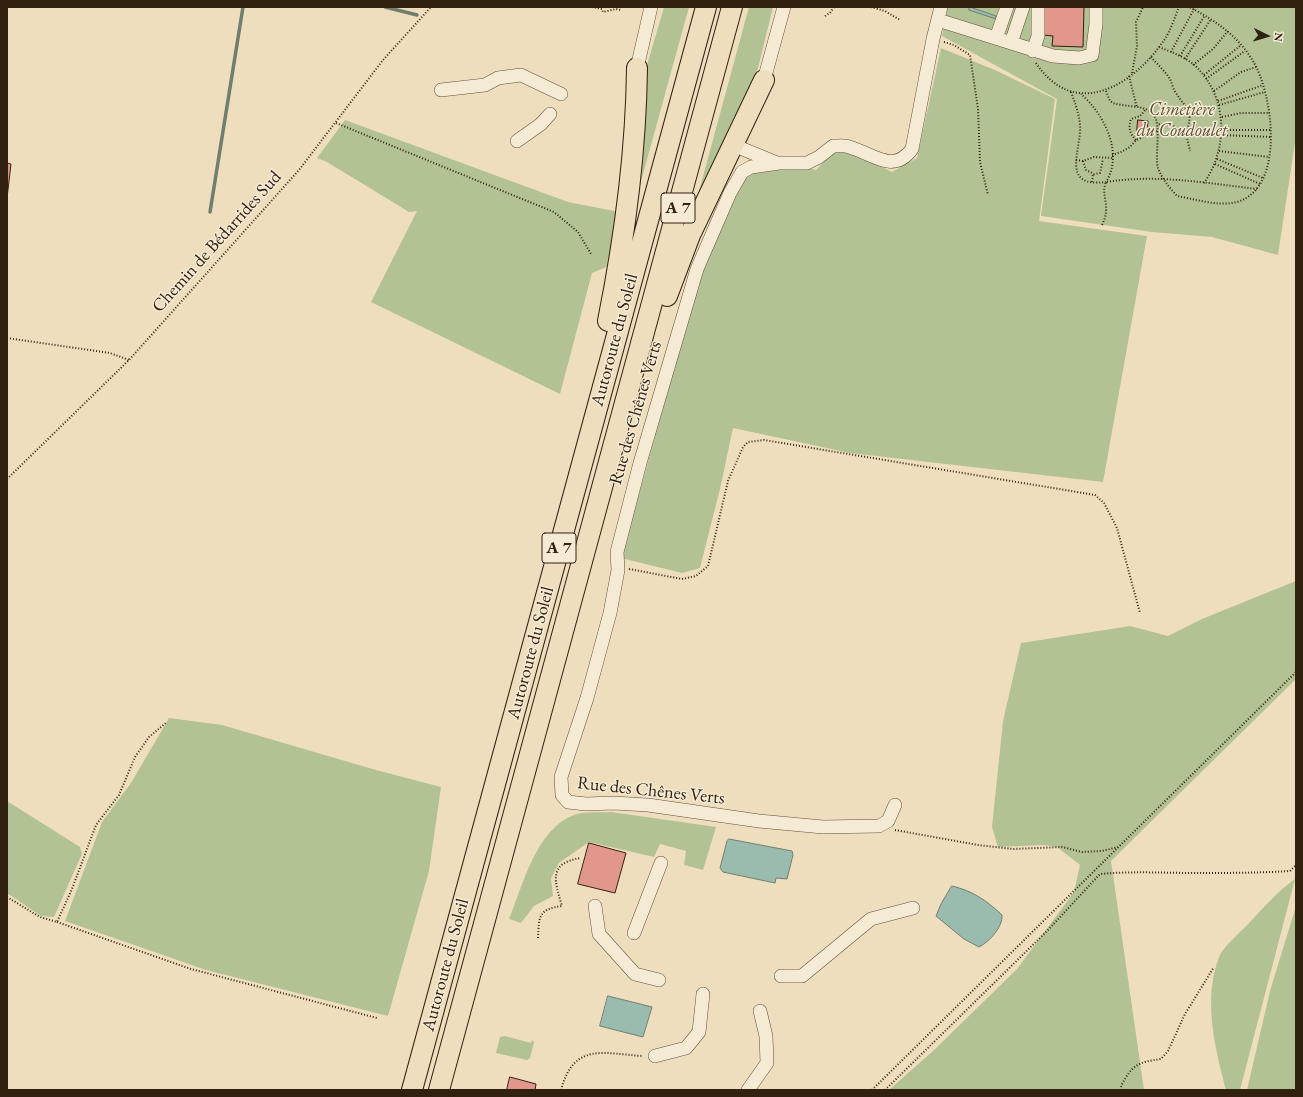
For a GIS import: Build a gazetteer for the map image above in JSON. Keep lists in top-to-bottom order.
{
  "streets": {
    "highway": ["A 7", "Autoroute du Soleil"],
    "street": ["Rue des Chênes Verts"],
    "path": ["Chemin de Bédarrides Sud"]
  },
  "parks": ["Cimetière du Coudoulet"],
  "north": "right"
}
